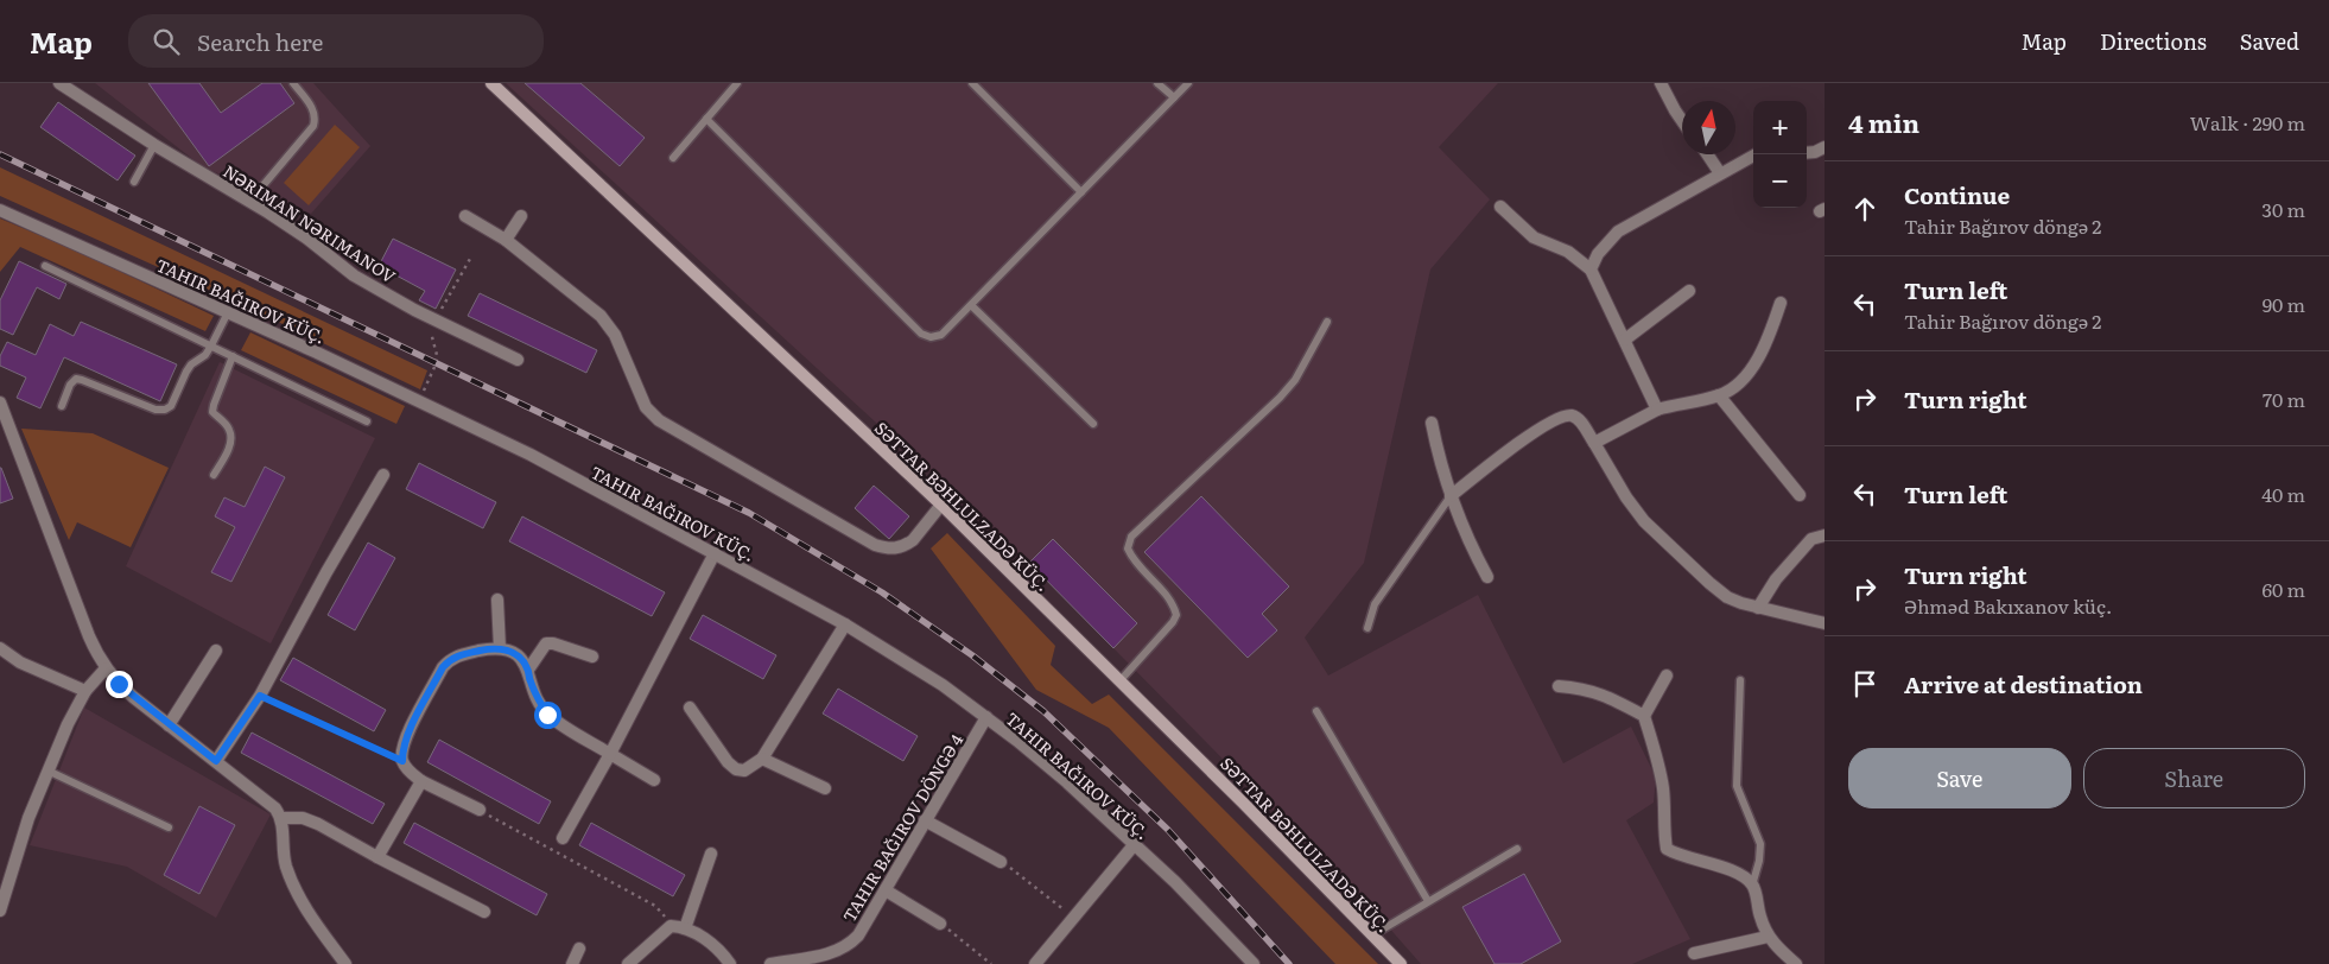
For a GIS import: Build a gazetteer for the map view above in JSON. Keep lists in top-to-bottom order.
{
  "streets": {
    "main road": ["SƏTTAR BƏHLULZADƏ KÜÇ."],
    "street": ["NƏRIMAN NƏRIMANOV"]
  },
  "north": "top",
  "page": {
    "header": "Map",
    "search": "Search here",
    "nav": ["Map", "Directions", "Saved"],
    "heading": ["4 min", "Walk · 290 m"],
    "map_buttons": ["+", "−"],
    "list": [
      ["Continue", "Tahir Bağırov döngə 2", "30 m"],
      ["Turn left", "Tahir Bağırov döngə 2", "90 m"],
      ["Turn right", "70 m"],
      ["Turn left", "40 m"],
      ["Turn right", "Əhməd Bakıxanov küç.", "60 m"],
      "Arrive at destination"
    ],
    "buttons": ["Save", "Share"]
  }
}
